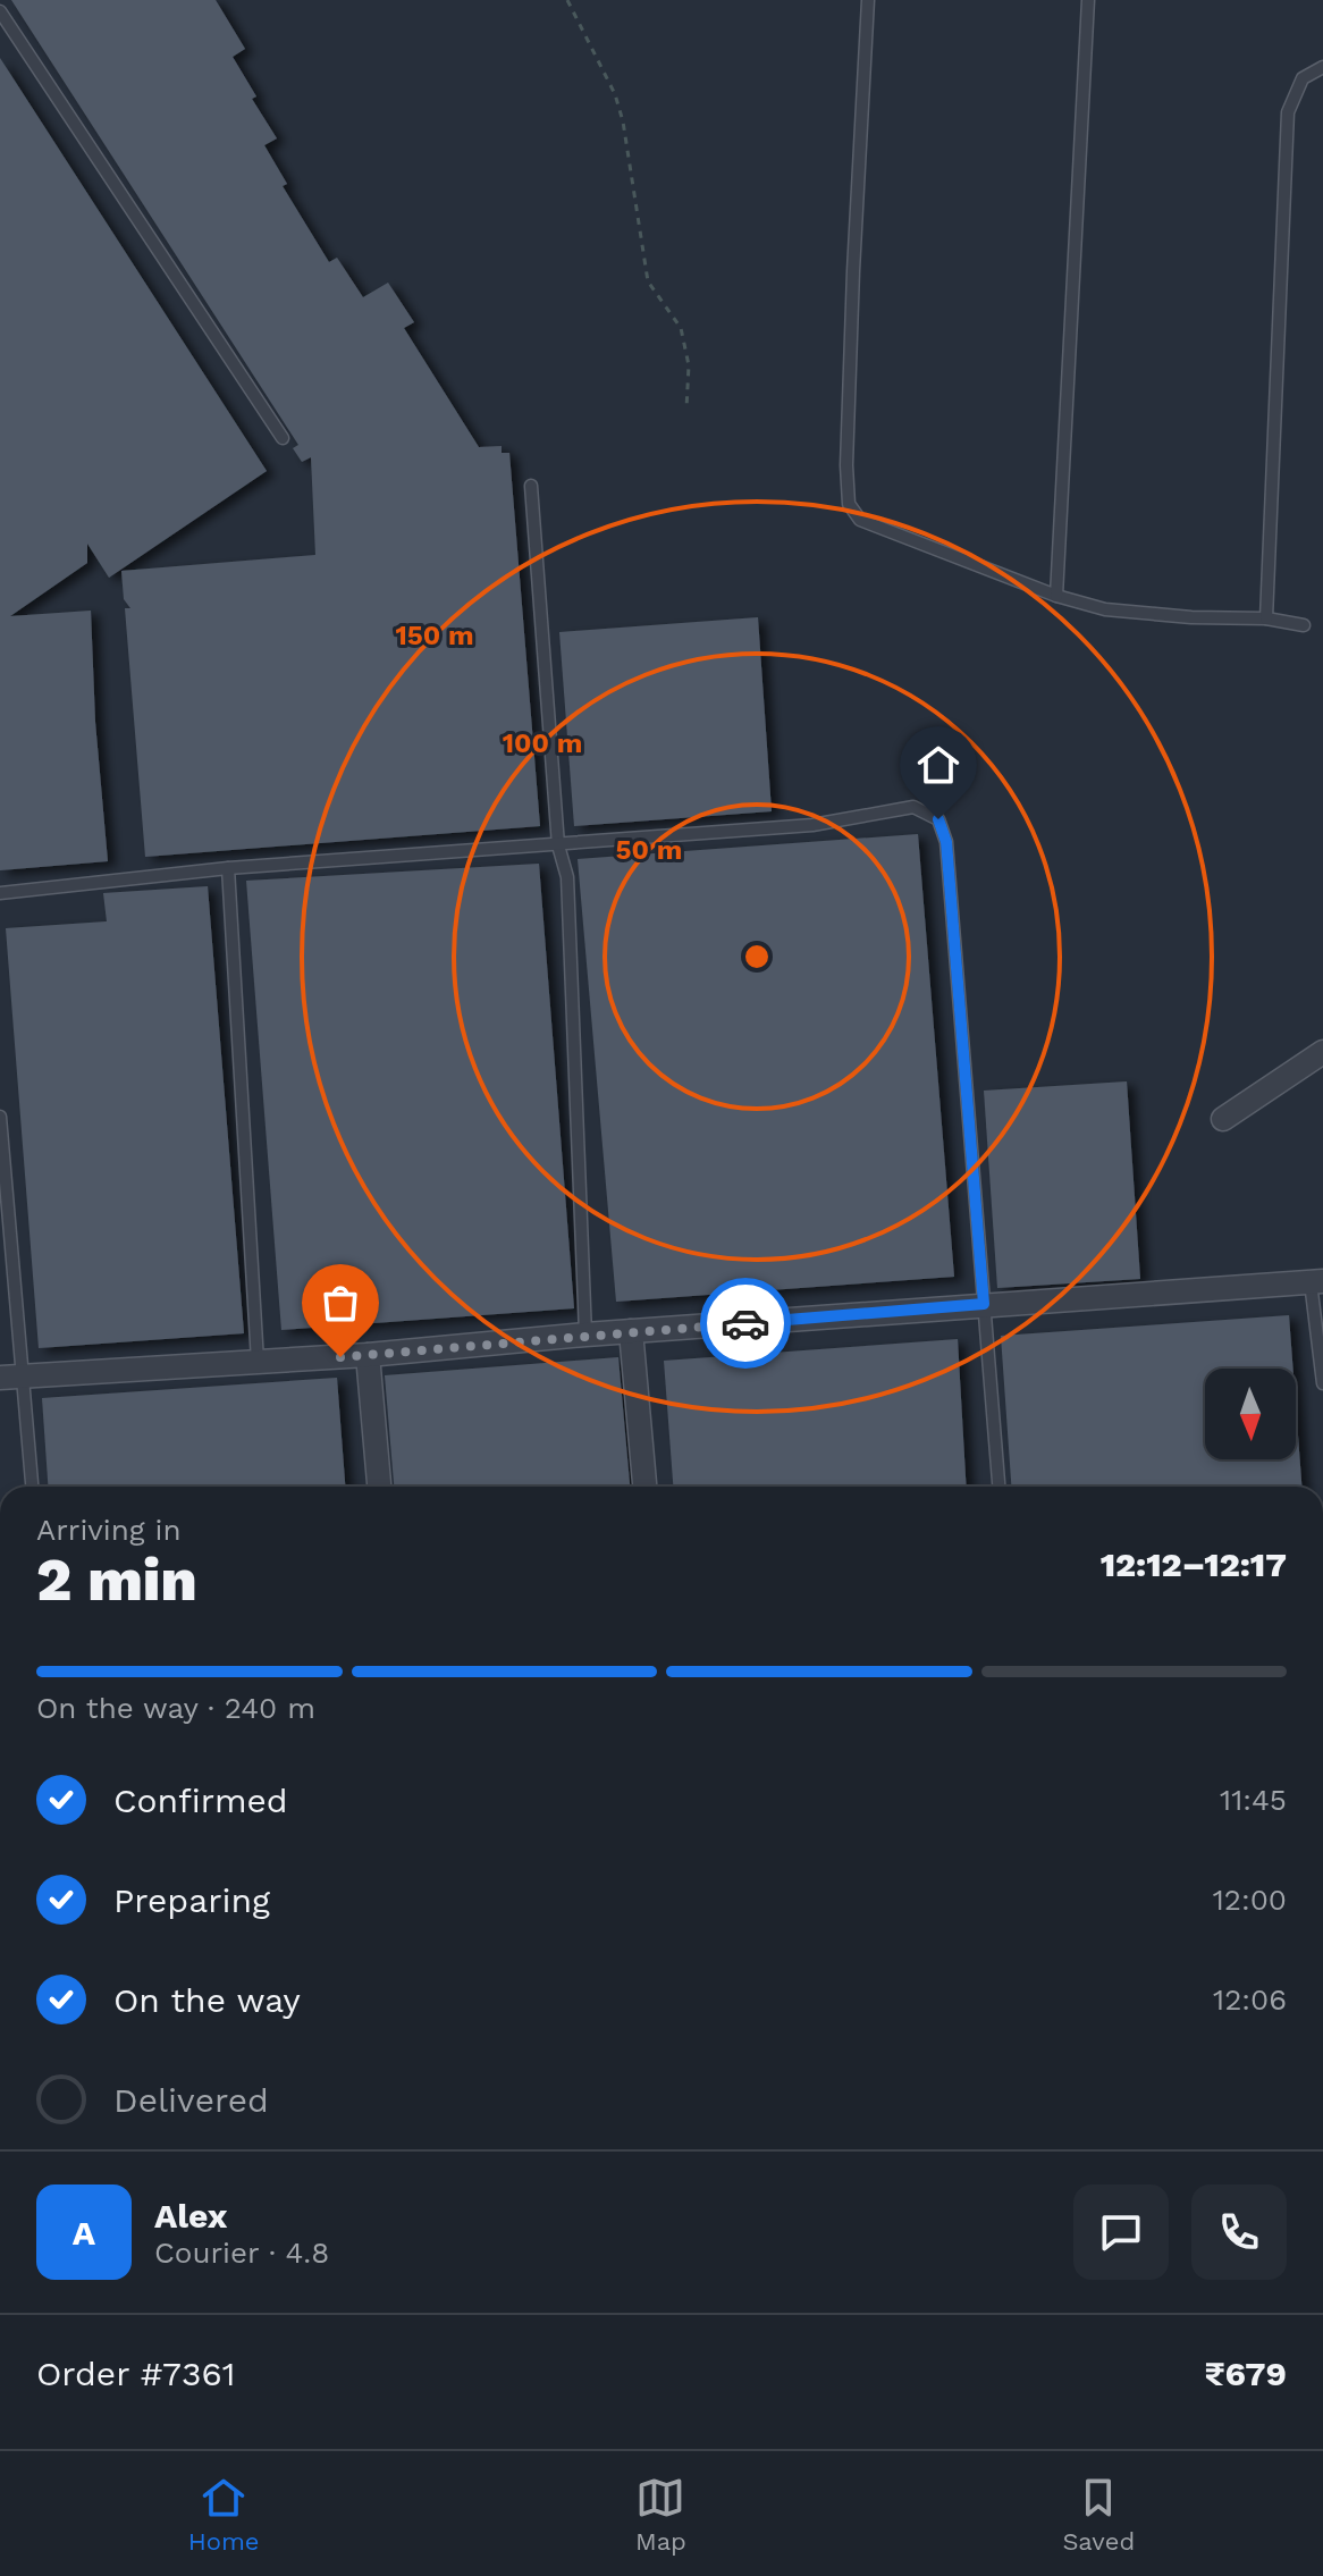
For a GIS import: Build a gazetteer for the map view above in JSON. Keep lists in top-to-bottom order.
{
  "north": "bottom",
  "page": {
    "heading": ["2 min", "Arriving in", "12:12–12:17"],
    "panel": [
      "Alex",
      "Courier · 4.8",
      "Order #7361",
      "₹679"
    ],
    "bar": "On the way · 240 m",
    "list": [
      ["Confirmed", "11:45"],
      ["Preparing", "12:00"],
      ["On the way", "12:06"],
      "Delivered"
    ],
    "round": "A",
    "tabs": ["Home", "Map", "Saved"]
  },
  "rings": ["150 m", "100 m", "50 m"]
}
